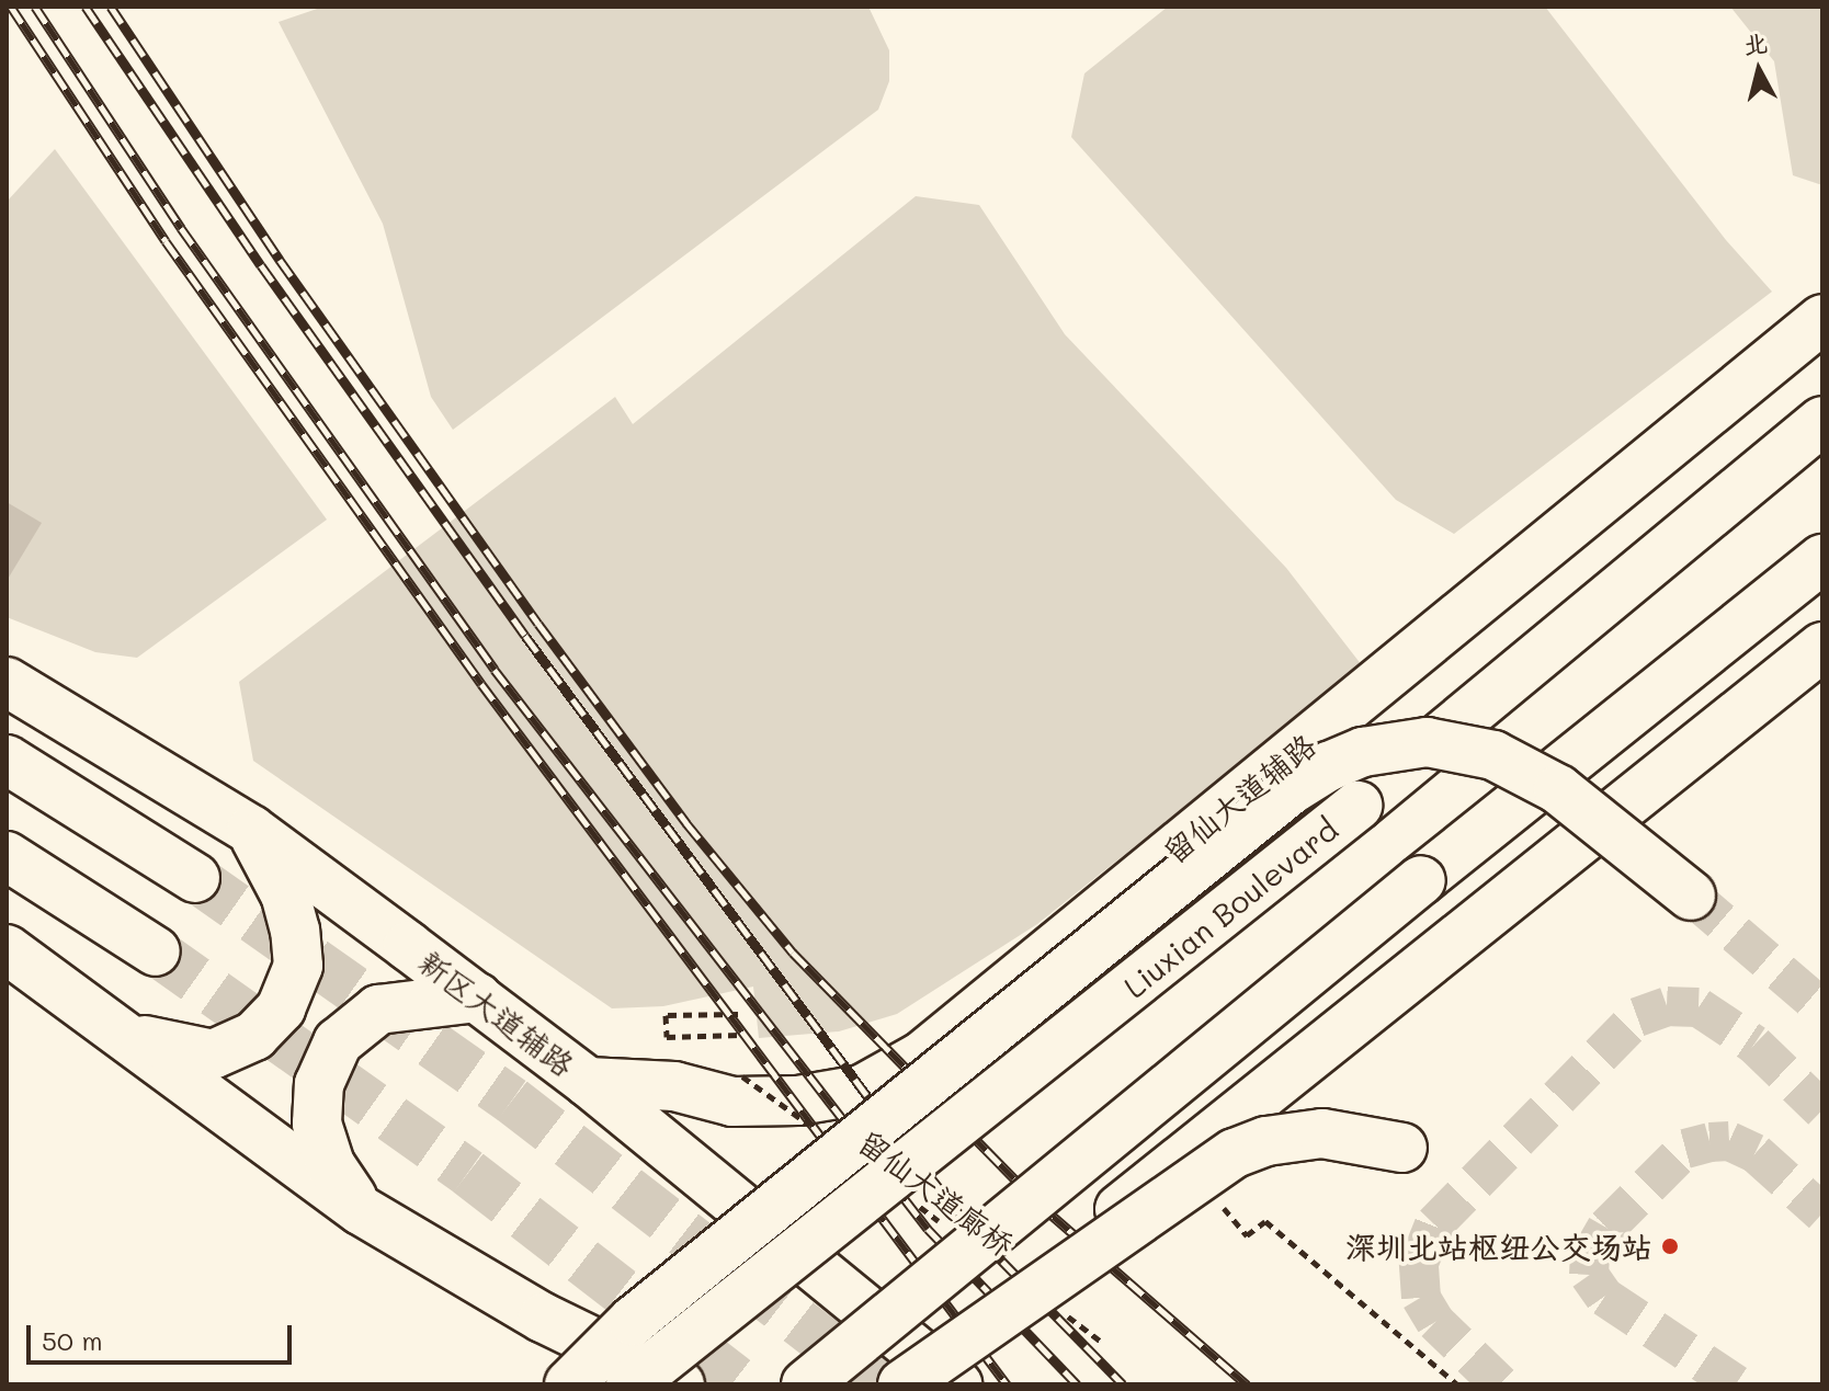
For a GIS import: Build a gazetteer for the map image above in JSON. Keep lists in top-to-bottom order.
{
  "streets": {
    "main road": ["留仙大道辅路", "Liuxian Boulevard", "新区大道辅路"],
    "path": ["留仙大道廊桥"]
  },
  "crossings": [
    ["留仙大道辅路", "新区大道辅路"]
  ],
  "places": ["深圳北站枢纽公交场站"],
  "scale_bar": "50 m",
  "north": "top"
}
